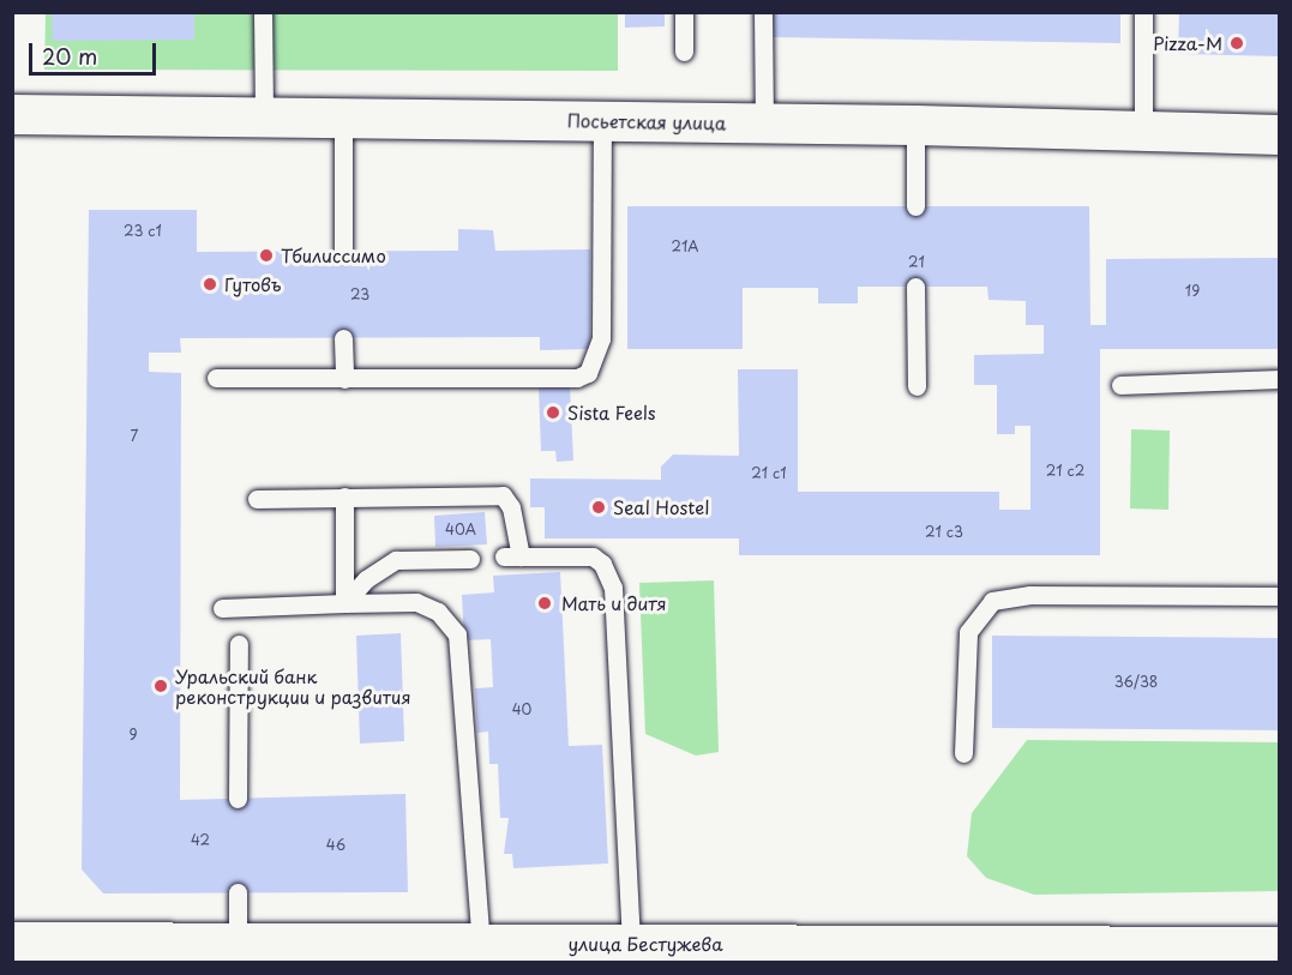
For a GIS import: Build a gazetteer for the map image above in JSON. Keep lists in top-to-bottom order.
{
  "streets": {
    "main road": ["Посьетская улица", "улица Бестужева"]
  },
  "places": [
    "Pizza-M",
    "Тбилиссимо",
    "Гутовъ",
    "Sista Feels",
    "Seal Hostel",
    "Мать и дитя",
    "Уральский банк реконструкции и развития"
  ],
  "house_numbers": [
    "23 с1",
    "21А",
    "21",
    "19",
    "23",
    "7",
    "21 с2",
    "21 с1",
    "40А",
    "21 с3",
    "36/38",
    "40",
    "9",
    "42",
    "46"
  ],
  "scale_bar": "20 m"
}
